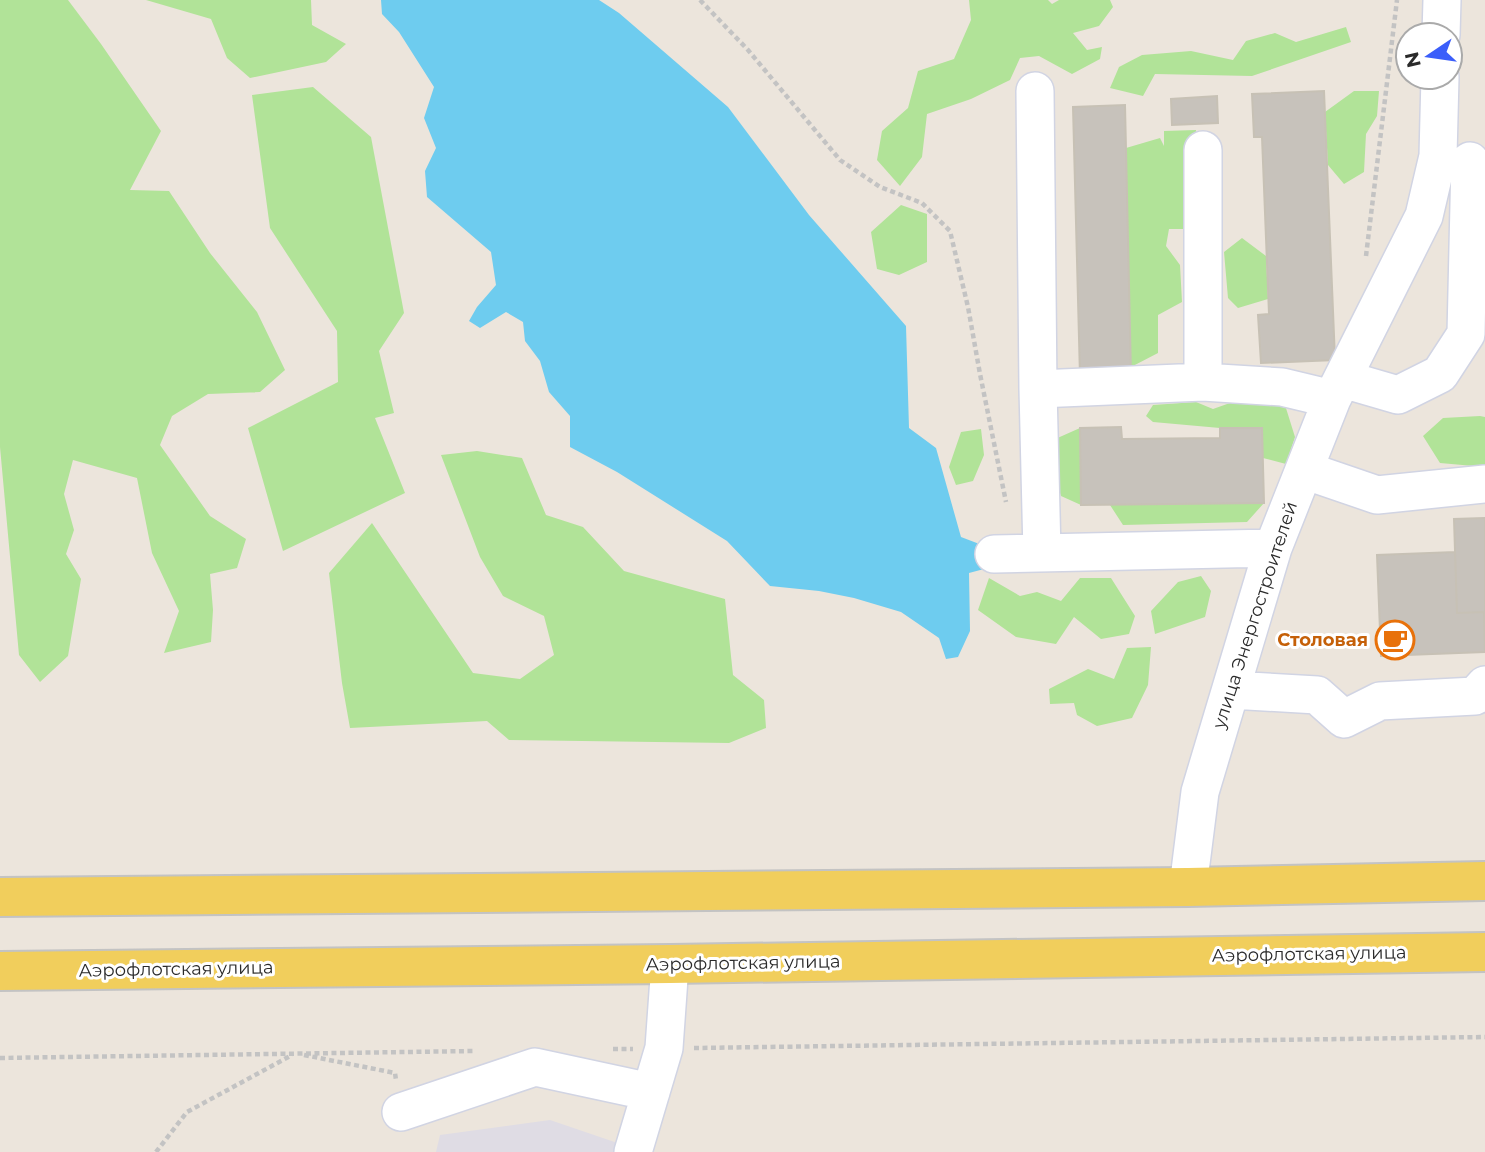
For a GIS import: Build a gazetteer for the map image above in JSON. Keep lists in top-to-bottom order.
{
  "streets": {
    "main road": ["Аэрофлотская улица"],
    "street": ["улица Энергостроителей"]
  },
  "places": {
    "cafe": ["Столовая"]
  },
  "north": "left"
}
